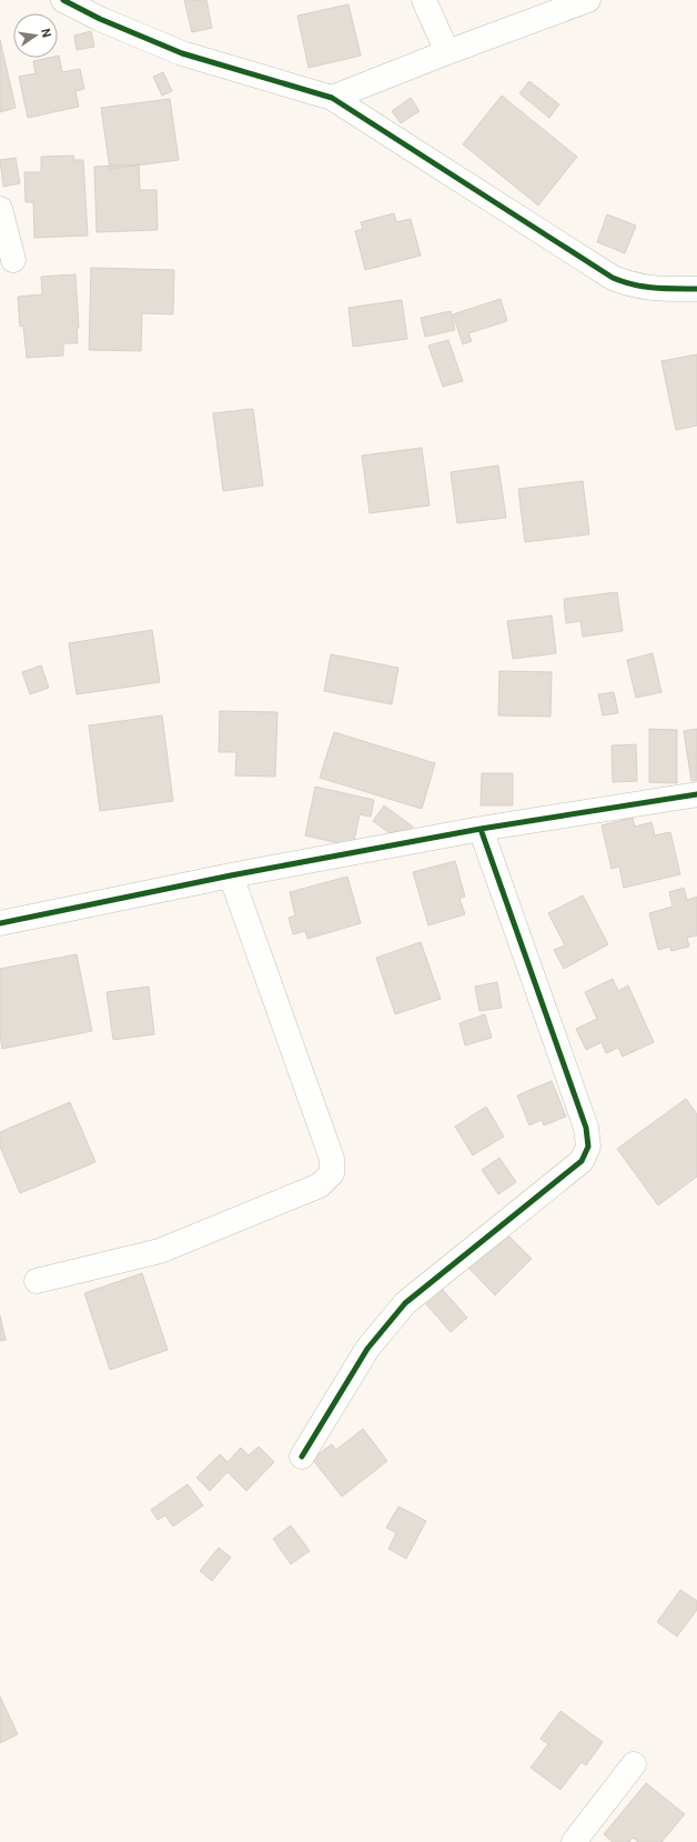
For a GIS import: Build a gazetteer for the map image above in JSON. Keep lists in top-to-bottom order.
{
  "north": "right"
}
